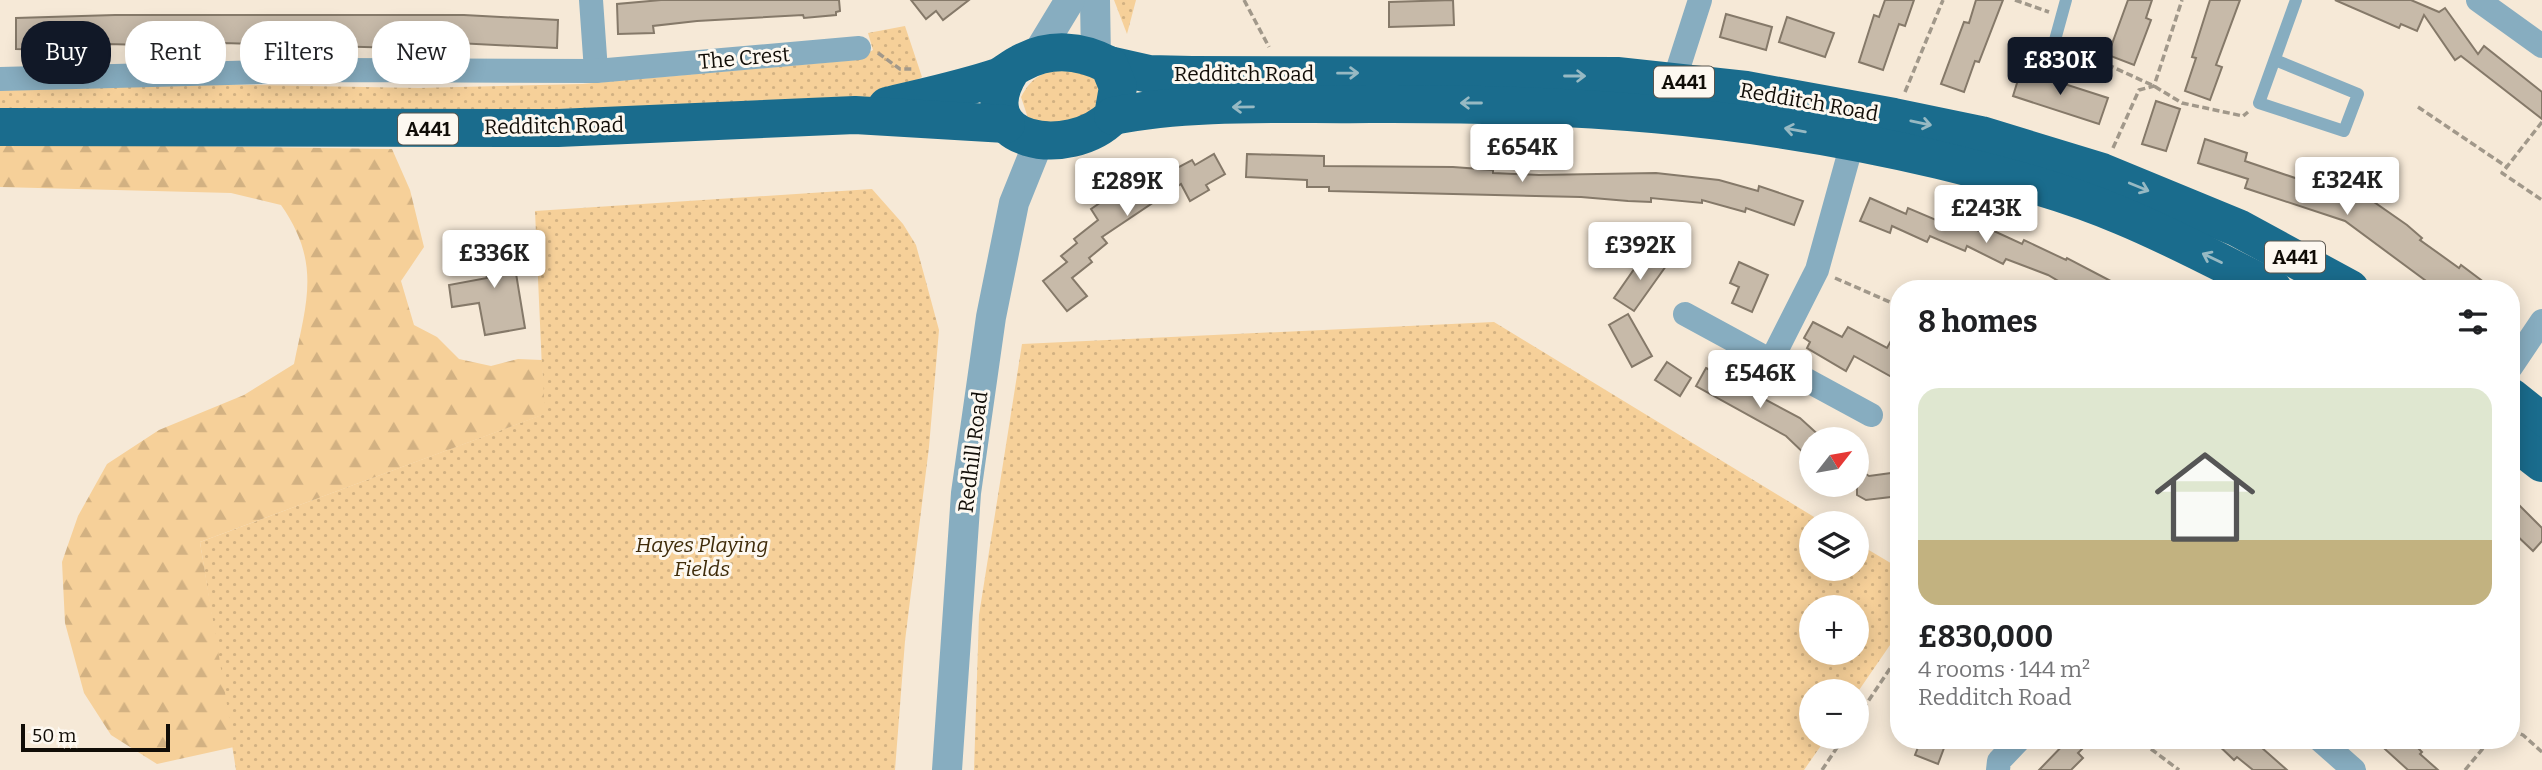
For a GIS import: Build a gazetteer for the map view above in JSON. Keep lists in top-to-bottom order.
{
  "streets": {
    "highway": ["Redditch Road", "A441"],
    "street": ["The Crest", "Redhill Road"]
  },
  "crossings": [
    ["Redditch Road", "A441"],
    ["Redditch Road", "Redhill Road"],
    ["A441", "Redhill Road"]
  ],
  "parks": ["Hayes Playing Fields"],
  "scale_bar": "50 m",
  "north": "top right",
  "page": {
    "chip": [
      "Buy",
      "Rent",
      "Filters",
      "New"
    ],
    "price": [
      "£830K",
      "£654K",
      "£324K",
      "£289K",
      "£243K",
      "£392K",
      "£336K",
      "£546K"
    ],
    "heading": "8 homes",
    "list": [
      {
        "name": "£830,000",
        "note": "4 rooms · 144 m² · Redditch Road"
      }
    ],
    "map_buttons": ["+", "−"],
    "scale": "50 m"
  }
}
